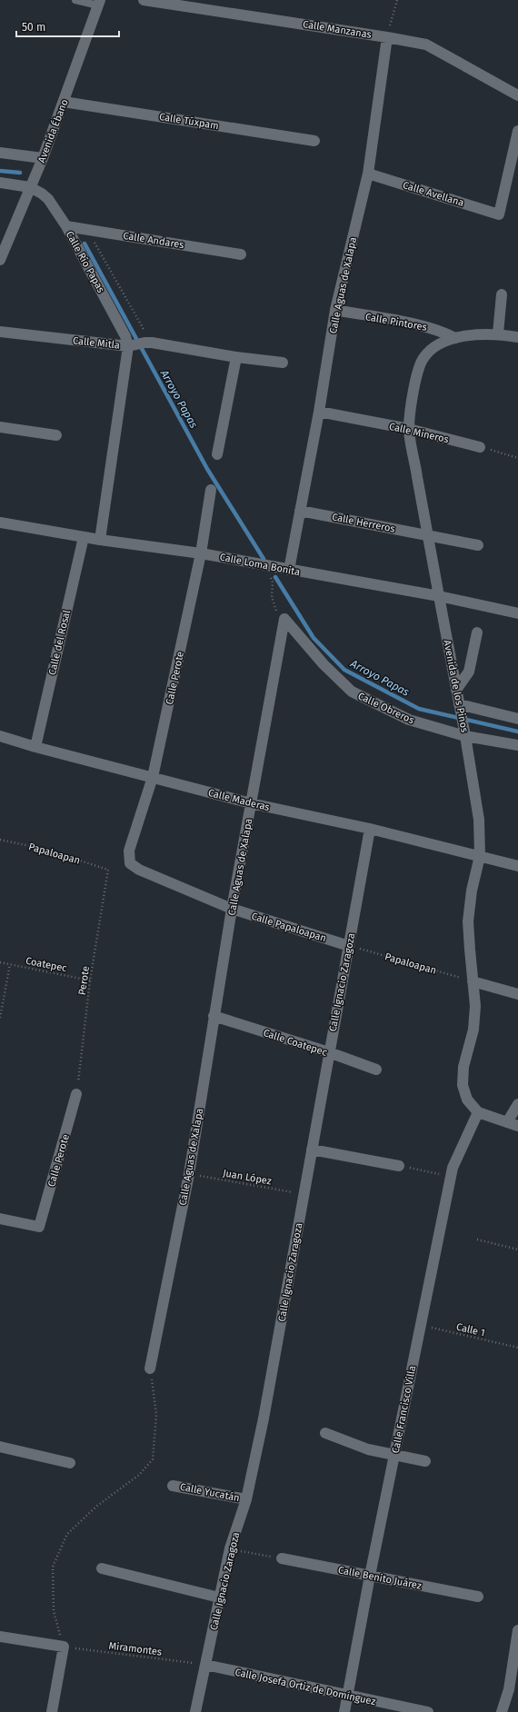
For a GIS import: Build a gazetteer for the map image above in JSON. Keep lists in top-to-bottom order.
{
  "streets": {
    "street": [
      "Calle Manzanas",
      "Calle Túxpam",
      "Avenida Ébano",
      "Calle Avellana",
      "Calle Andares",
      "Calle Río Papas",
      "Calle Aguas de Xalapa",
      "Calle Pintores",
      "Calle Mitla",
      "Calle Mineros",
      "Calle Herreros",
      "Calle Loma Bonita",
      "Calle del Rosal",
      "Calle Perote",
      "Avenida de los Pinos",
      "Calle Obreros",
      "Calle Maderas",
      "Calle Papaloapan",
      "Calle Ignacio Zaragoza",
      "Calle Coatepec",
      "Calle Francisco Villa",
      "Calle Yucatán",
      "Calle Benito Juárez",
      "Calle Josefa Ortiz de Domínguez"
    ],
    "path": [
      "Papaloapan",
      "Coatepec",
      "Perote",
      "Juan López",
      "Calle 1",
      "Miramontes"
    ]
  },
  "crossings": [
    ["Calle Manzanas", "Calle Aguas de Xalapa"],
    ["Calle Túxpam", "Avenida Ébano"],
    ["Avenida Ébano", "Calle Río Papas"],
    ["Calle Avellana", "Calle Aguas de Xalapa"],
    ["Calle Andares", "Calle Río Papas"],
    ["Calle Río Papas", "Calle Mitla"],
    ["Calle Aguas de Xalapa", "Calle Pintores"],
    ["Calle Aguas de Xalapa", "Calle Mineros"],
    ["Calle Aguas de Xalapa", "Calle Herreros"],
    ["Calle Aguas de Xalapa", "Calle Loma Bonita"],
    ["Calle Aguas de Xalapa", "Calle Obreros"],
    ["Calle Aguas de Xalapa", "Calle Maderas"],
    ["Calle Aguas de Xalapa", "Calle Papaloapan"],
    ["Calle Aguas de Xalapa", "Calle Coatepec"],
    ["Calle Aguas de Xalapa", "Juan López"],
    ["Calle Pintores", "Avenida de los Pinos"],
    ["Calle Mineros", "Avenida de los Pinos"],
    ["Calle Herreros", "Avenida de los Pinos"],
    ["Calle Loma Bonita", "Calle del Rosal"],
    ["Calle Loma Bonita", "Calle Perote"],
    ["Calle Loma Bonita", "Avenida de los Pinos"],
    ["Calle del Rosal", "Calle Maderas"],
    ["Calle Perote", "Calle Maderas"],
    ["Calle Perote", "Calle Papaloapan"],
    ["Calle Perote", "Perote"],
    ["Avenida de los Pinos", "Calle Obreros"],
    ["Avenida de los Pinos", "Calle Maderas"],
    ["Avenida de los Pinos", "Papaloapan"],
    ["Avenida de los Pinos", "Calle Francisco Villa"],
    ["Calle Maderas", "Calle Ignacio Zaragoza"],
    ["Papaloapan", "Calle Papaloapan"],
    ["Papaloapan", "Perote"],
    ["Papaloapan", "Calle Ignacio Zaragoza"],
    ["Calle Papaloapan", "Calle Ignacio Zaragoza"],
    ["Coatepec", "Perote"],
    ["Calle Ignacio Zaragoza", "Calle Coatepec"],
    ["Calle Ignacio Zaragoza", "Juan López"],
    ["Calle Ignacio Zaragoza", "Calle Yucatán"],
    ["Calle Ignacio Zaragoza", "Miramontes"],
    ["Calle Ignacio Zaragoza", "Calle Josefa Ortiz de Domínguez"],
    ["Calle 1", "Calle Francisco Villa"],
    ["Calle Francisco Villa", "Calle Benito Juárez"],
    ["Calle Francisco Villa", "Calle Josefa Ortiz de Domínguez"],
    ["Miramontes", "Calle Josefa Ortiz de Domínguez"]
  ],
  "water": ["Arroyo Papas"],
  "scale_bar": "50 m"
}
